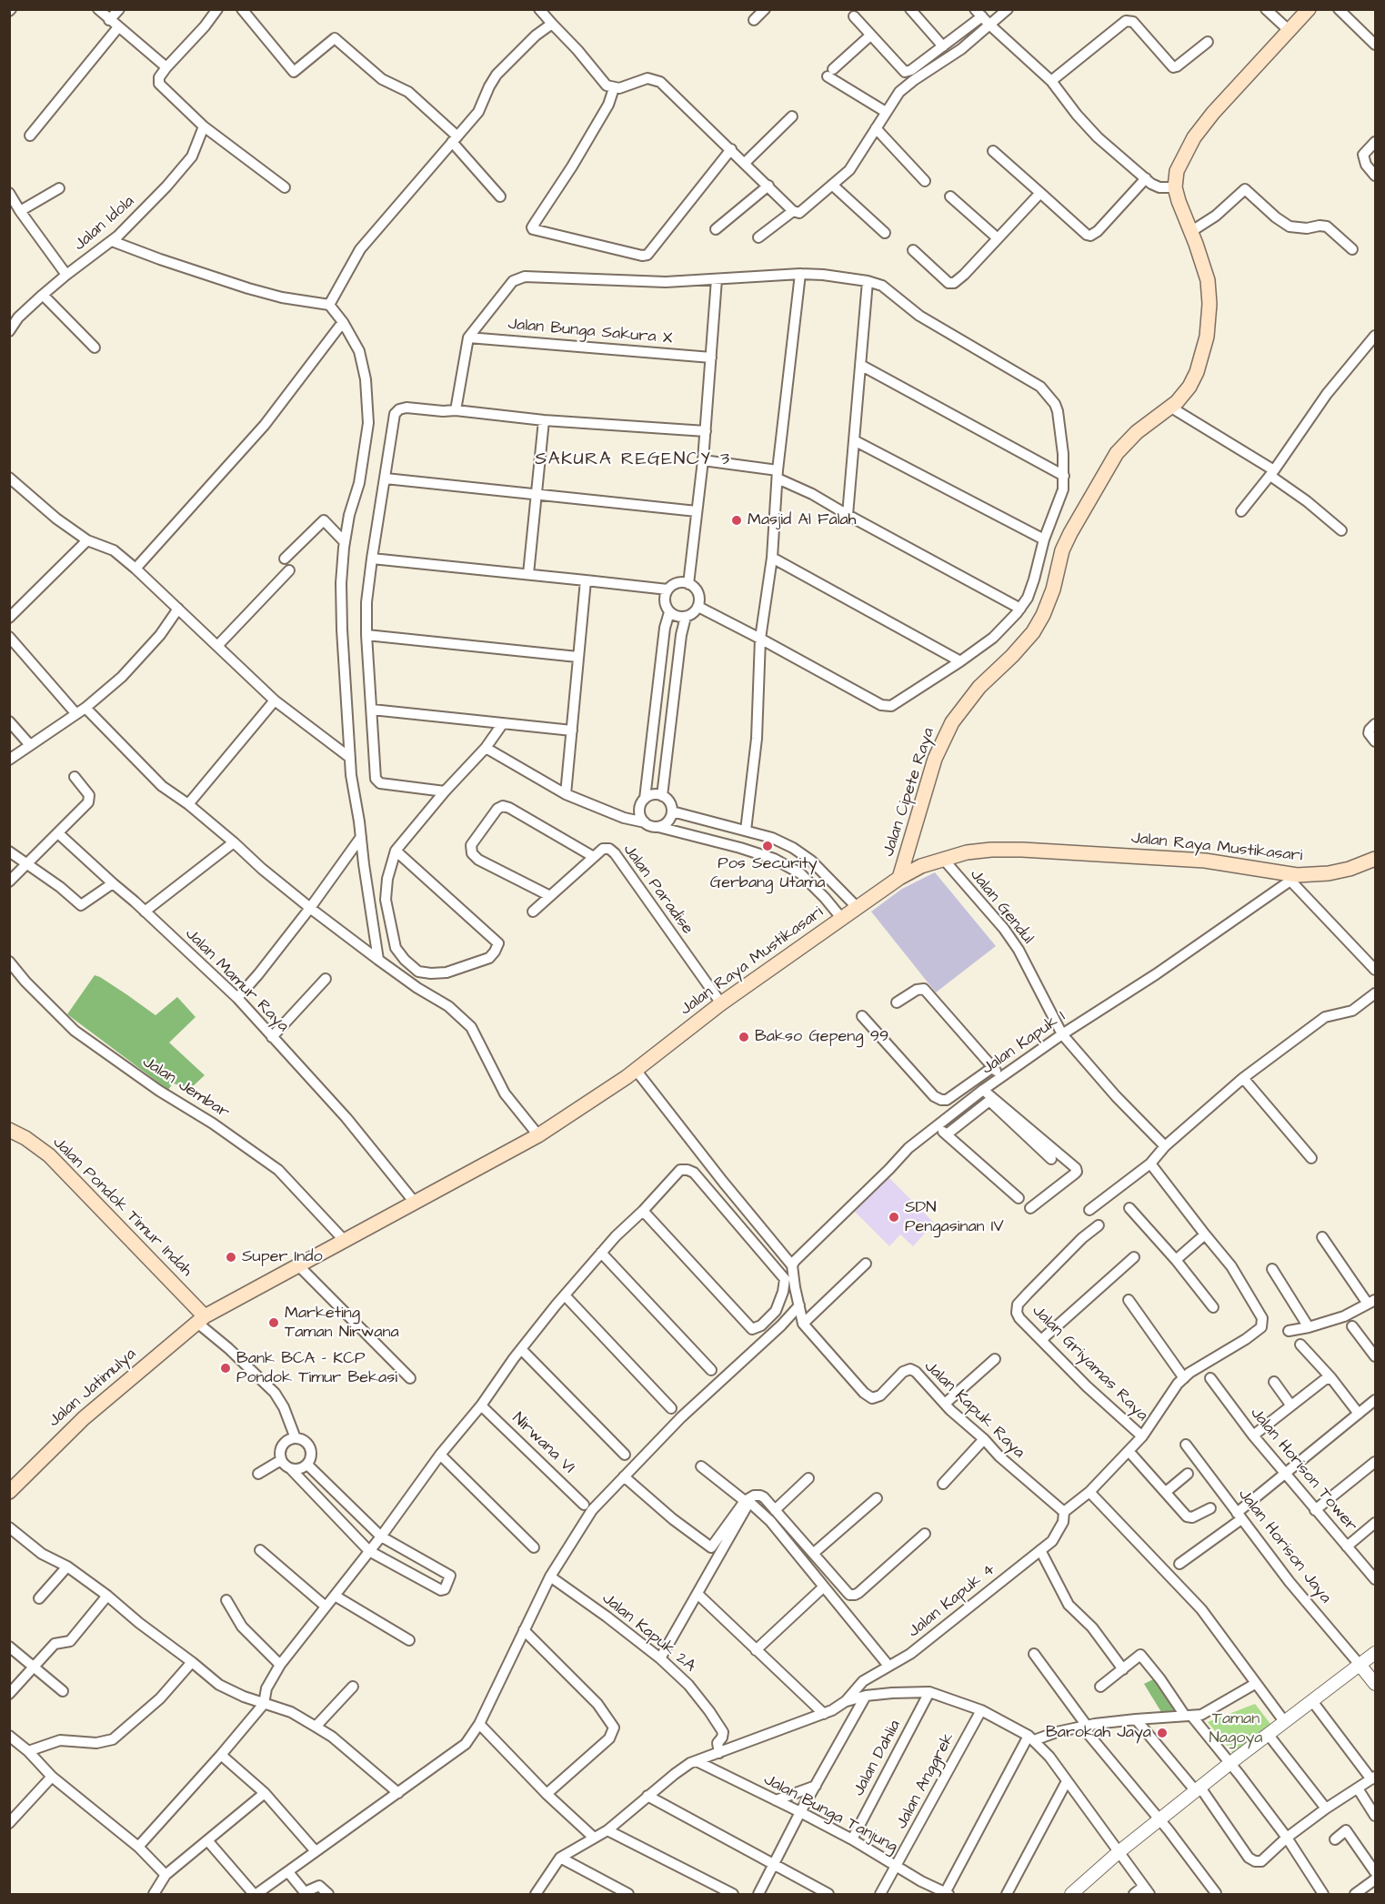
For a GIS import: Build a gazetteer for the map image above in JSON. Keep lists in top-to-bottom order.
{
  "streets": {
    "main road": [
      "Jalan Cipete Raya",
      "Jalan Raya Mustikasari",
      "Jalan Pondok Timur Indah",
      "Jalan Jatimulya"
    ],
    "street": [
      "Jalan Idola",
      "Jalan Bunga Sakura X",
      "Jalan Paradise",
      "Jalan Gendul",
      "Jalan Mamur Raya",
      "Jalan Kapuk 1",
      "Jalan Jembar",
      "Jalan Griyamas Raya",
      "Jalan Kapuk Raya",
      "Nirwana VI",
      "Jalan Horison Tower",
      "Jalan Horison Jaya",
      "Jalan Kapuk 4",
      "Jalan Kapuk 2A",
      "Jalan Dahlia",
      "Jalan Anggrek",
      "Jalan Bunga Tanjung"
    ]
  },
  "crossings": [
    ["Jalan Cipete Raya", "Jalan Raya Mustikasari"],
    ["Jalan Raya Mustikasari", "Jalan Paradise"],
    ["Jalan Raya Mustikasari", "Jalan Gendul"],
    ["Jalan Raya Mustikasari", "Jalan Mamur Raya"],
    ["Jalan Raya Mustikasari", "Jalan Kapuk 1"],
    ["Jalan Raya Mustikasari", "Jalan Jembar"],
    ["Jalan Raya Mustikasari", "Jalan Pondok Timur Indah"],
    ["Jalan Raya Mustikasari", "Jalan Jatimulya"],
    ["Jalan Gendul", "Jalan Kapuk 1"],
    ["Jalan Pondok Timur Indah", "Jalan Jatimulya"],
    ["Jalan Kapuk Raya", "Jalan Kapuk 4"],
    ["Jalan Dahlia", "Jalan Bunga Tanjung"],
    ["Jalan Anggrek", "Jalan Bunga Tanjung"]
  ],
  "districts": ["SAKURA REGENCY 3"],
  "parks": ["Taman Nagoya"],
  "places": [
    "Masjid Al Falah",
    "Pos Security Gerbang Utama",
    "Bakso Gepeng 99",
    "SDN Pengasinan IV",
    "Super Indo",
    "Marketing Taman Nirwana",
    "Bank BCA - KCP Pondok Timur Bekasi",
    "Barokah Jaya"
  ]
}
